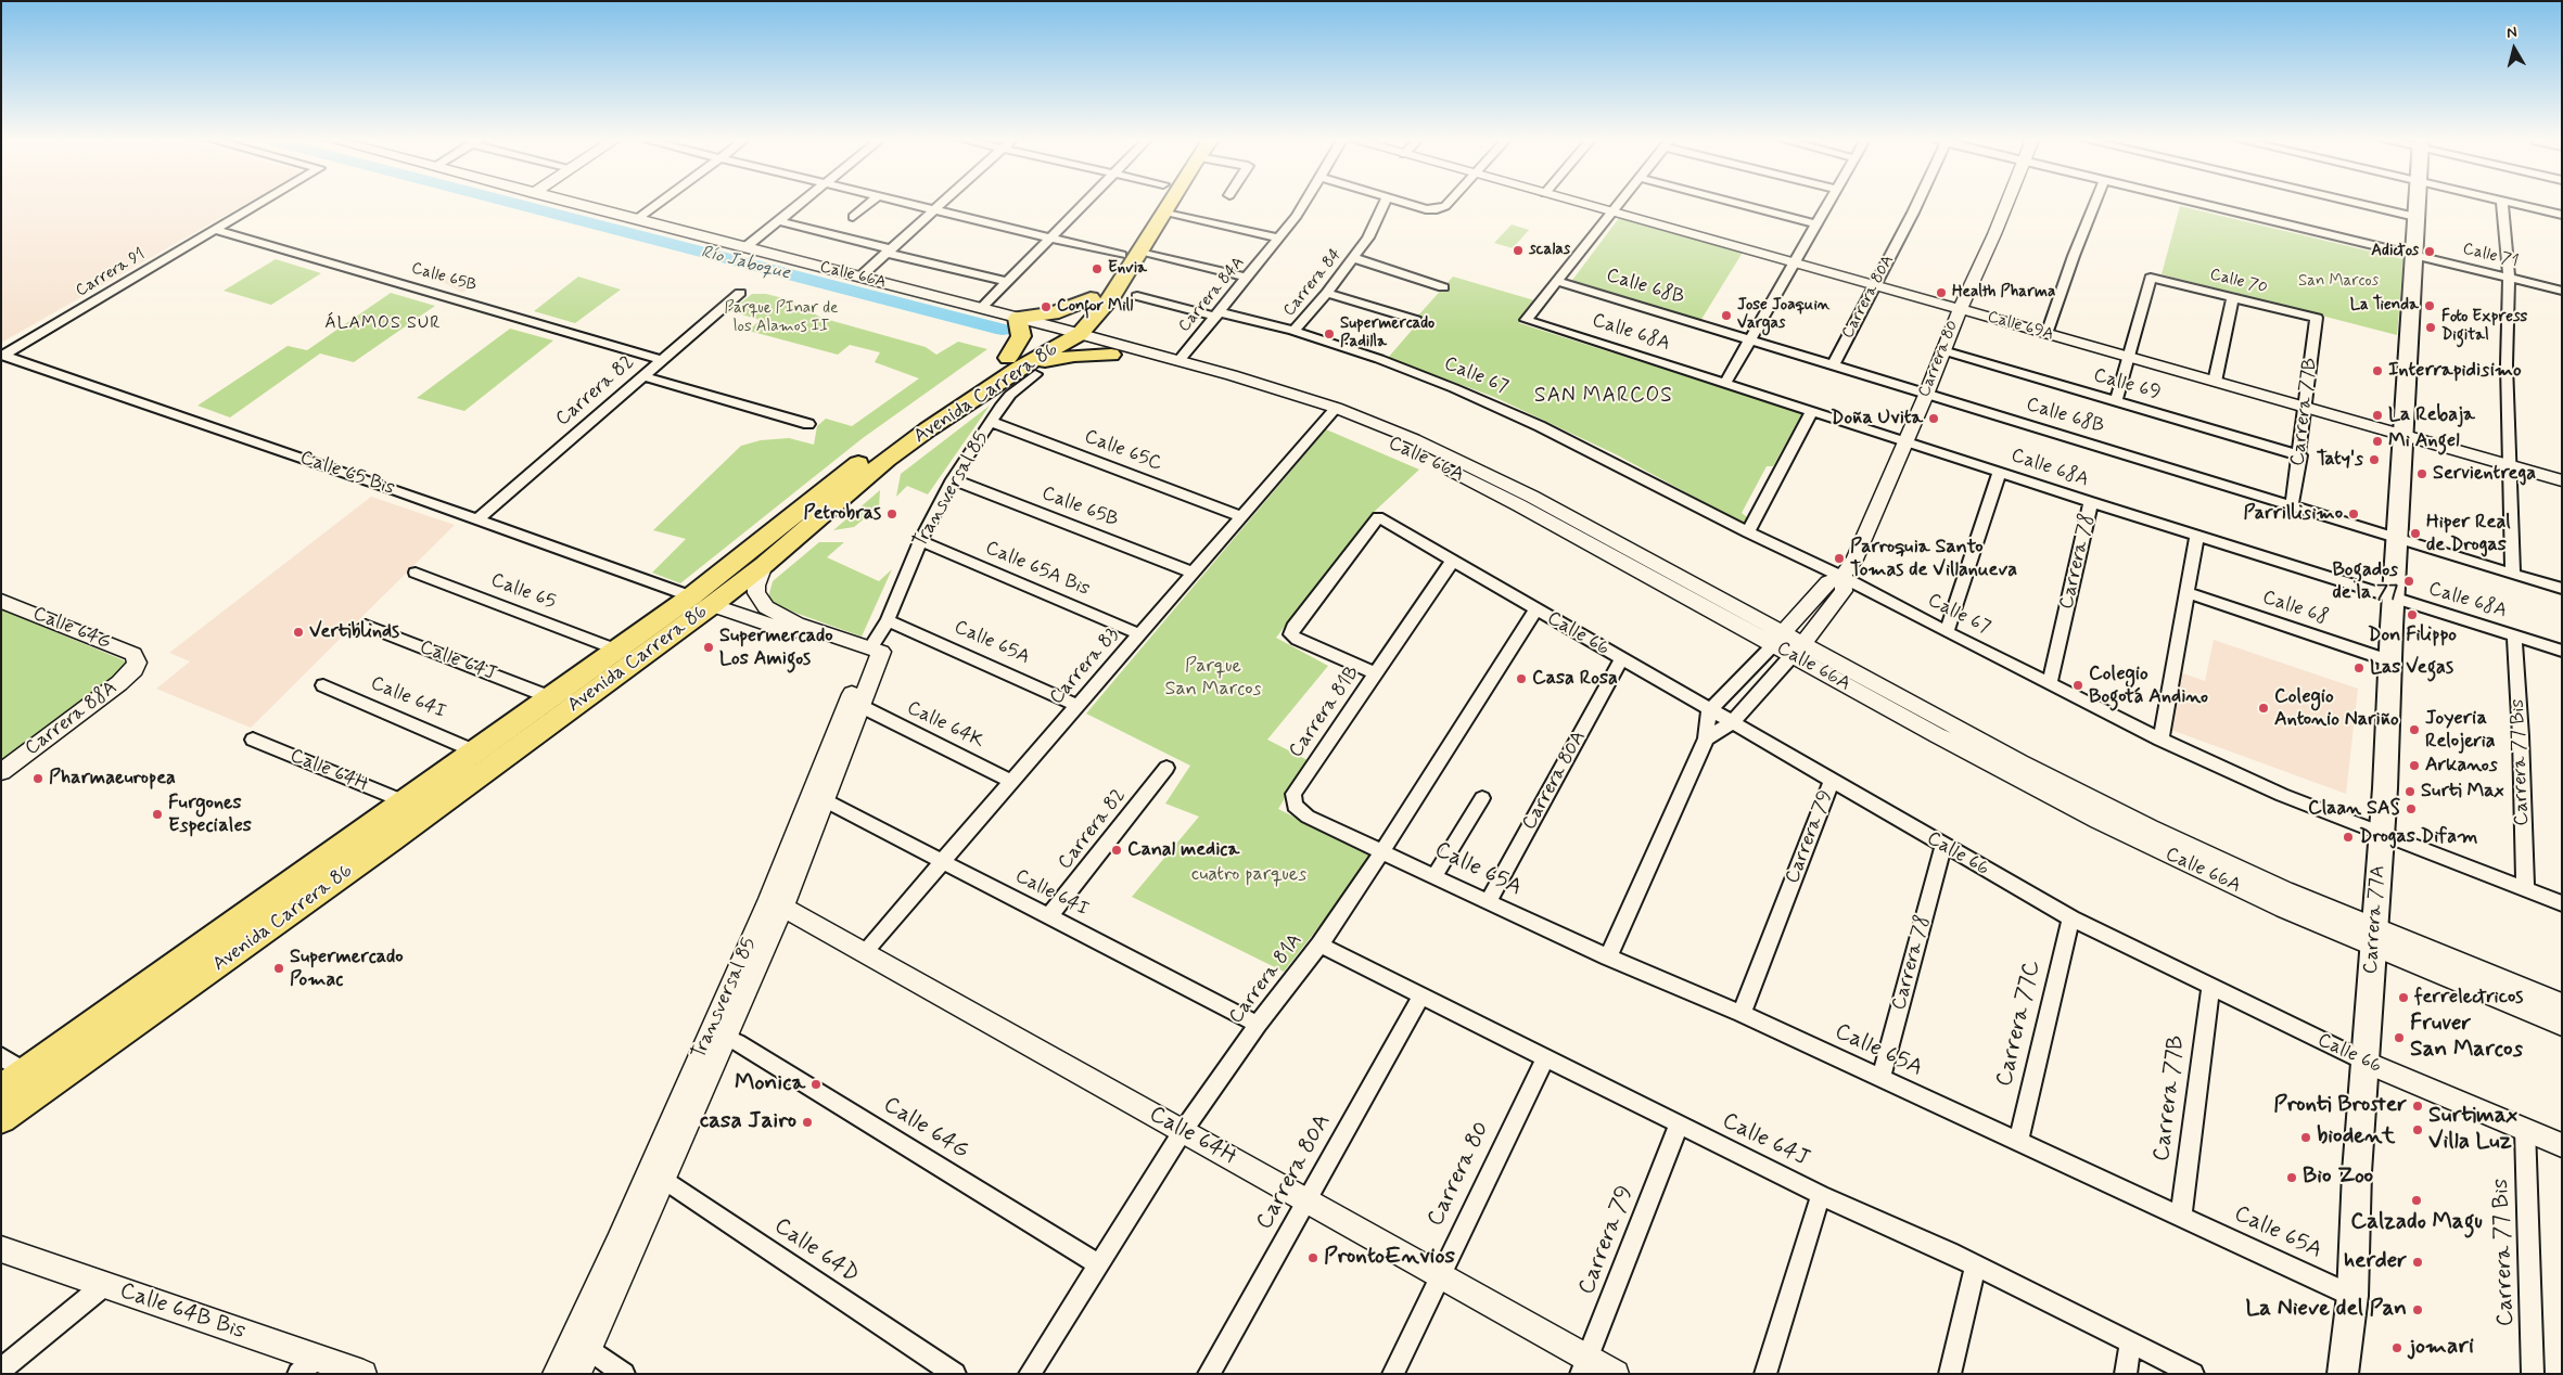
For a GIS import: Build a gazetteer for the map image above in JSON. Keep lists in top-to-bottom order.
{
  "streets": {
    "main road": ["Avenida Carrera 86", "Carrera 77A"],
    "street": [
      "Calle 71",
      "Carrera 91",
      "Calle 66A",
      "Calle 65B",
      "Calle 70",
      "Carrera 84",
      "Calle 68B",
      "Carrera 84A",
      "Carrera 80A",
      "Calle 69A",
      "Calle 68A",
      "Carrera 80",
      "Calle 67",
      "Calle 69",
      "Carrera 82",
      "Carrera 77B",
      "Calle 65C",
      "Calle 65 Bis",
      "Transversal 85",
      "Carrera 78",
      "Calle 65A Bis",
      "Calle 65",
      "Calle 68",
      "Calle 64G",
      "Calle 66",
      "Calle 65A",
      "Calle 64J",
      "Carrera 83",
      "Calle 64I",
      "Carrera 81B",
      "Carrera 88A",
      "Calle 64K",
      "Carrera 77 Bis",
      "Calle 64H",
      "Carrera 79",
      "Carrera 81A",
      "Carrera 77C",
      "Calle 64D",
      "Calle 64B Bis"
    ]
  },
  "crossings": [
    ["Calle 71", "Carrera 77A"],
    ["Carrera 91", "Calle 65B"],
    ["Carrera 91", "Calle 65 Bis"],
    ["Calle 66A", "Carrera 84A"],
    ["Calle 66A", "Carrera 80"],
    ["Calle 66A", "Avenida Carrera 86"],
    ["Calle 66A", "Carrera 83"],
    ["Calle 66A", "Carrera 77A"],
    ["Calle 65B", "Carrera 82"],
    ["Calle 65B", "Transversal 85"],
    ["Calle 65B", "Carrera 83"],
    ["Calle 70", "Calle 69A"],
    ["Calle 70", "Carrera 77B"],
    ["Carrera 84", "Calle 67"],
    ["Calle 68B", "Carrera 80A"],
    ["Calle 68B", "Carrera 80"],
    ["Calle 68B", "Carrera 77B"],
    ["Calle 68B", "Carrera 77A"],
    ["Carrera 84A", "Calle 67"],
    ["Carrera 80A", "Calle 69A"],
    ["Carrera 80A", "Calle 66"],
    ["Carrera 80A", "Calle 65A"],
    ["Carrera 80A", "Calle 64J"],
    ["Carrera 80A", "Calle 64H"],
    ["Calle 69A", "Carrera 80"],
    ["Calle 69A", "Carrera 77B"],
    ["Calle 69A", "Carrera 77A"],
    ["Calle 68A", "Carrera 80"],
    ["Calle 68A", "Carrera 78"],
    ["Calle 68A", "Carrera 77 Bis"],
    ["Calle 68A", "Carrera 77A"],
    ["Carrera 80", "Calle 67"],
    ["Carrera 80", "Calle 69"],
    ["Carrera 80", "Calle 66"],
    ["Carrera 80", "Calle 64J"],
    ["Carrera 80", "Calle 64H"],
    ["Calle 67", "Carrera 78"],
    ["Calle 67", "Carrera 77 Bis"],
    ["Calle 67", "Carrera 77A"],
    ["Calle 69", "Carrera 77B"],
    ["Carrera 82", "Calle 65 Bis"],
    ["Carrera 82", "Calle 64I"],
    ["Avenida Carrera 86", "Calle 65 Bis"],
    ["Avenida Carrera 86", "Transversal 85"],
    ["Avenida Carrera 86", "Calle 65"],
    ["Avenida Carrera 86", "Calle 64J"],
    ["Avenida Carrera 86", "Calle 64I"],
    ["Avenida Carrera 86", "Calle 64H"],
    ["Carrera 77B", "Calle 66"],
    ["Carrera 77B", "Calle 65A"],
    ["Calle 65C", "Transversal 85"],
    ["Calle 65C", "Carrera 83"],
    ["Calle 65 Bis", "Transversal 85"],
    ["Transversal 85", "Calle 65A Bis"],
    ["Transversal 85", "Calle 64G"],
    ["Transversal 85", "Calle 65A"],
    ["Transversal 85", "Calle 64I"],
    ["Transversal 85", "Calle 64K"],
    ["Transversal 85", "Calle 64H"],
    ["Transversal 85", "Calle 64D"],
    ["Carrera 78", "Calle 66"],
    ["Carrera 78", "Calle 65A"],
    ["Calle 65A Bis", "Carrera 83"],
    ["Calle 68", "Carrera 77A"],
    ["Calle 64G", "Carrera 88A"],
    ["Calle 64G", "Carrera 81A"],
    ["Calle 66", "Carrera 81B"],
    ["Calle 66", "Carrera 77 Bis"],
    ["Calle 66", "Carrera 79"],
    ["Calle 66", "Carrera 77A"],
    ["Calle 66", "Carrera 81A"],
    ["Calle 66", "Carrera 77C"],
    ["Calle 65A", "Carrera 83"],
    ["Calle 65A", "Carrera 81B"],
    ["Calle 65A", "Carrera 79"],
    ["Calle 65A", "Carrera 77A"],
    ["Calle 65A", "Carrera 81A"],
    ["Calle 65A", "Carrera 77C"],
    ["Calle 64J", "Carrera 79"],
    ["Calle 64J", "Carrera 81A"],
    ["Carrera 83", "Calle 64I"],
    ["Carrera 83", "Calle 64K"],
    ["Carrera 83", "Calle 64H"],
    ["Calle 64I", "Carrera 81A"],
    ["Carrera 81B", "Carrera 81A"],
    ["Calle 64H", "Carrera 79"],
    ["Calle 64H", "Carrera 81A"]
  ],
  "districts": ["ÁLAMOS SUR", "SAN MARCOS"],
  "water": ["Río Jaboque"],
  "parks": [
    "San Marcos",
    "Parque PInar de los Alamos II",
    "Parque San Marcos",
    "cuatro parques"
  ],
  "places": [
    "scalas",
    "Adictos",
    "Envia",
    "Health Pharma",
    "La Tienda",
    "Confor Mill",
    "Jose Joaquin Vargas",
    "Foto Express Digital",
    "Supermercado Padilla",
    "Interrapidisimo",
    "La Rebaja",
    "Doña Uvita",
    "Mi Angel",
    "Taty's",
    "Servientrega",
    "Petrobras",
    "Parrillisimo",
    "Hiper Real de Drogas",
    "Parroquia Santo Tomas de Villanueva",
    "Bogados de la 77",
    "Don Filippo",
    "Vertiblinds",
    "Supermercado Los Amigos",
    "Las Vegas",
    "Casa Rosa",
    "Colegio Bogotá Andino",
    "Colegio Antonio Nariño",
    "Joyeria Relojeria",
    "Arkanos",
    "Pharmaeuropea",
    "Surti Max",
    "Claan SAS",
    "Furgones Especiales",
    "Drogas Difam",
    "Canal medica",
    "Supermercado Pomac",
    "ferrelectricos",
    "Fruver San Marcos",
    "Monica",
    "Pronti Broster",
    "casa Jairo",
    "Surtimax Villa Luz",
    "biodent",
    "Bio Zoo",
    "Calzado Magu",
    "ProntoEnvios",
    "herder",
    "La Nieve del Pan",
    "jomari"
  ],
  "north": "top"
}
